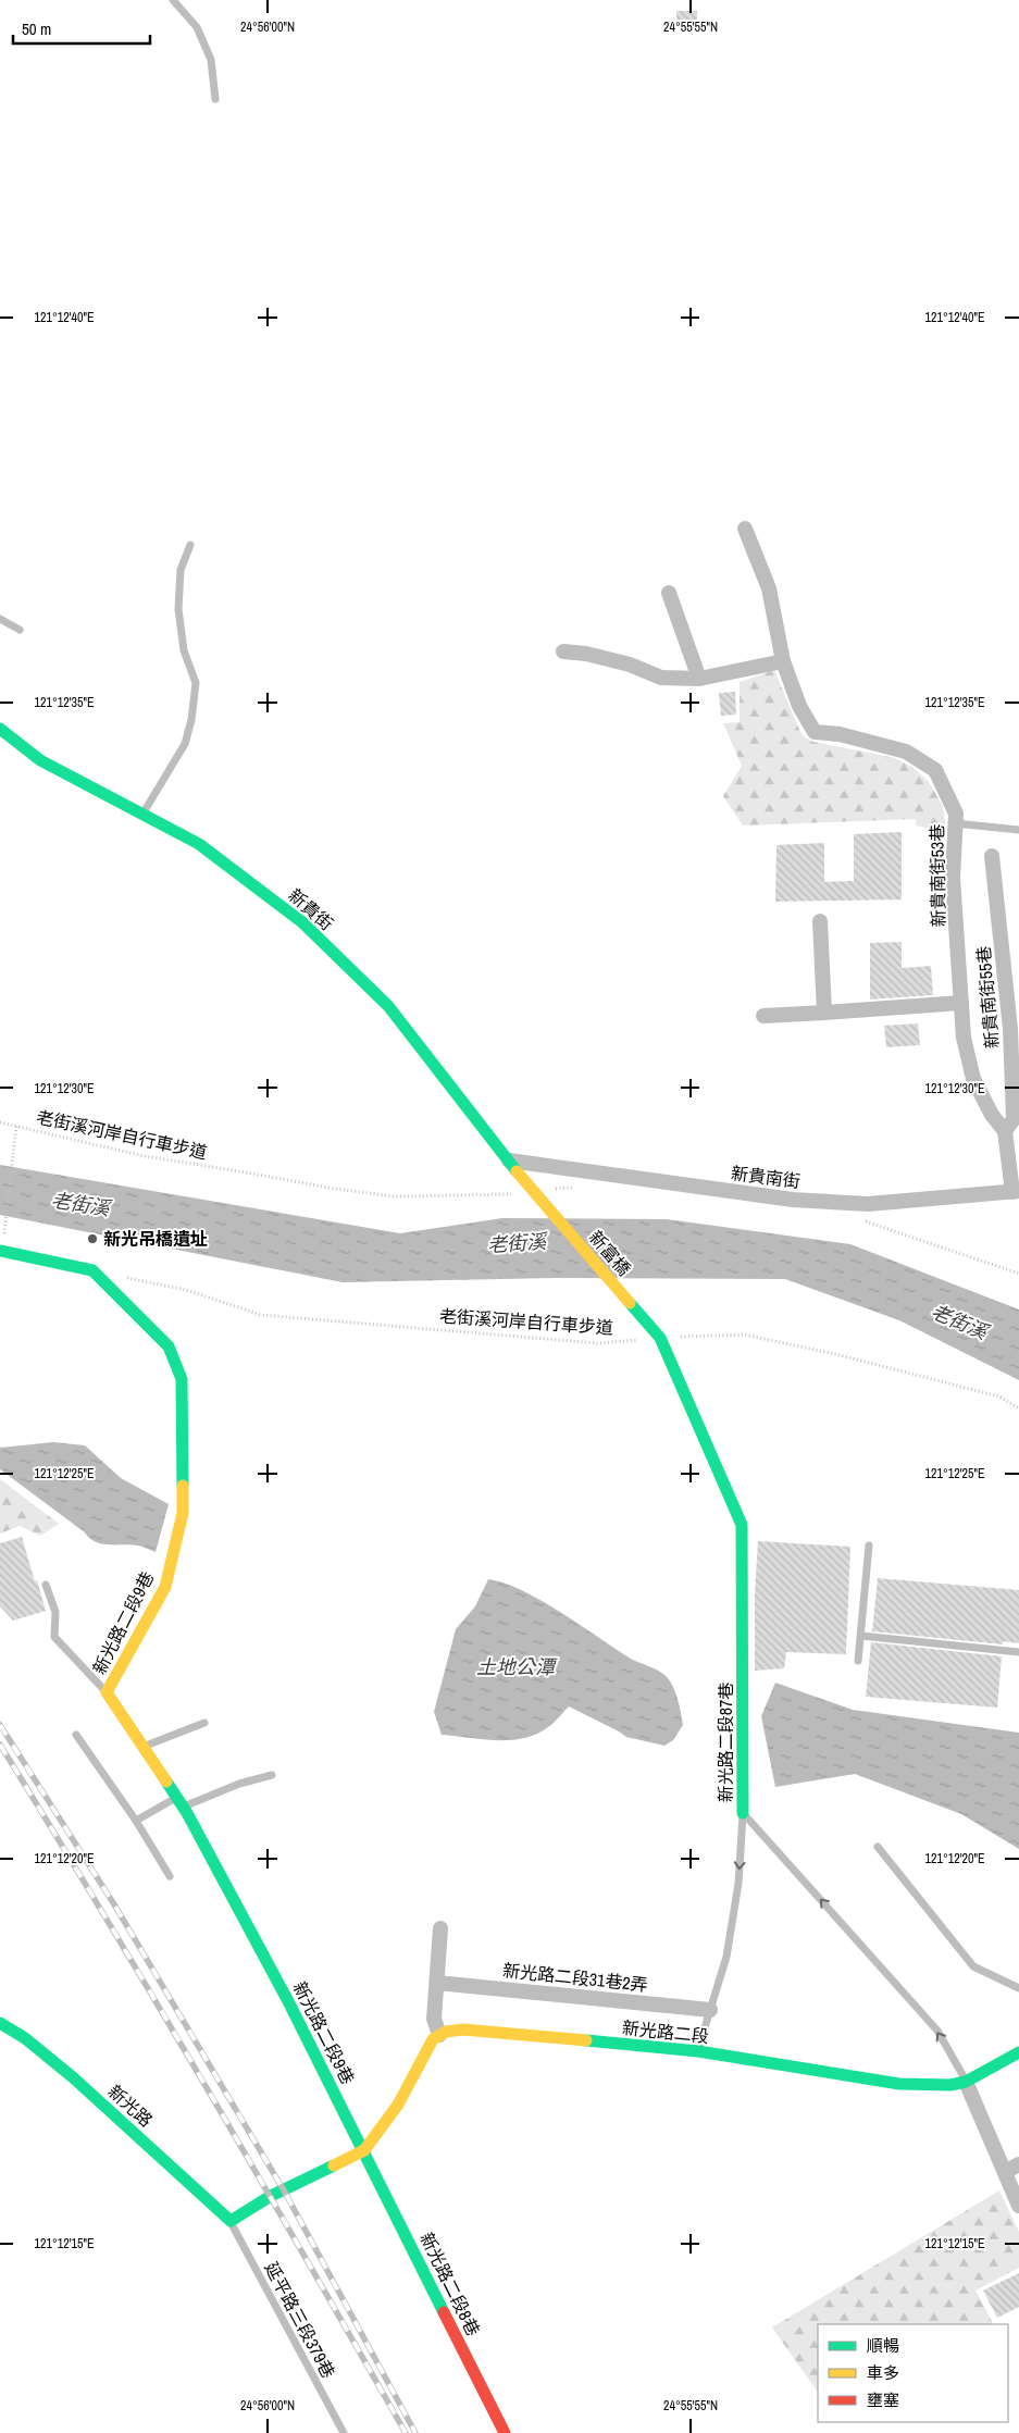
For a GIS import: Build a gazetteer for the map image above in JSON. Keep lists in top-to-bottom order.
{
  "streets": {
    "street": [
      "新貴南街53巷",
      "新貴街",
      "新貴南街55巷",
      "新貴南街",
      "新富橋",
      "新光路二段9巷",
      "新光路二段87巷",
      "新光路二段31巷2弄",
      "新光路二段",
      "新光路",
      "新光路二段8巷"
    ],
    "lane": ["延平路三段379巷"],
    "path": ["老街溪河岸自行車步道"]
  },
  "crossings": [
    ["新貴南街53巷", "新貴南街55巷"],
    ["新貴南街53巷", "新貴南街"],
    ["新貴街", "新貴南街"],
    ["新貴街", "新富橋"],
    ["老街溪河岸自行車步道", "新富橋"],
    ["老街溪河岸自行車步道", "新光路二段87巷"],
    ["新富橋", "新光路二段87巷"],
    ["新光路二段9巷", "新光路二段8巷"],
    ["新光路二段87巷", "新光路二段"],
    ["新光路", "延平路三段379巷"]
  ],
  "one_way": ["新光路二段87巷"],
  "water": ["老街溪", "土地公潭"],
  "places": ["新光吊橋遺址"],
  "legend": ["順暢", "車多", "壅塞"],
  "scale_bar": "50 m",
  "coordinates": [
    "24°56'00\"N",
    "24°55'55\"N",
    "121°12'40\"E",
    "121°12'35\"E",
    "121°12'30\"E",
    "121°12'25\"E",
    "121°12'20\"E",
    "121°12'15\"E"
  ]
}
